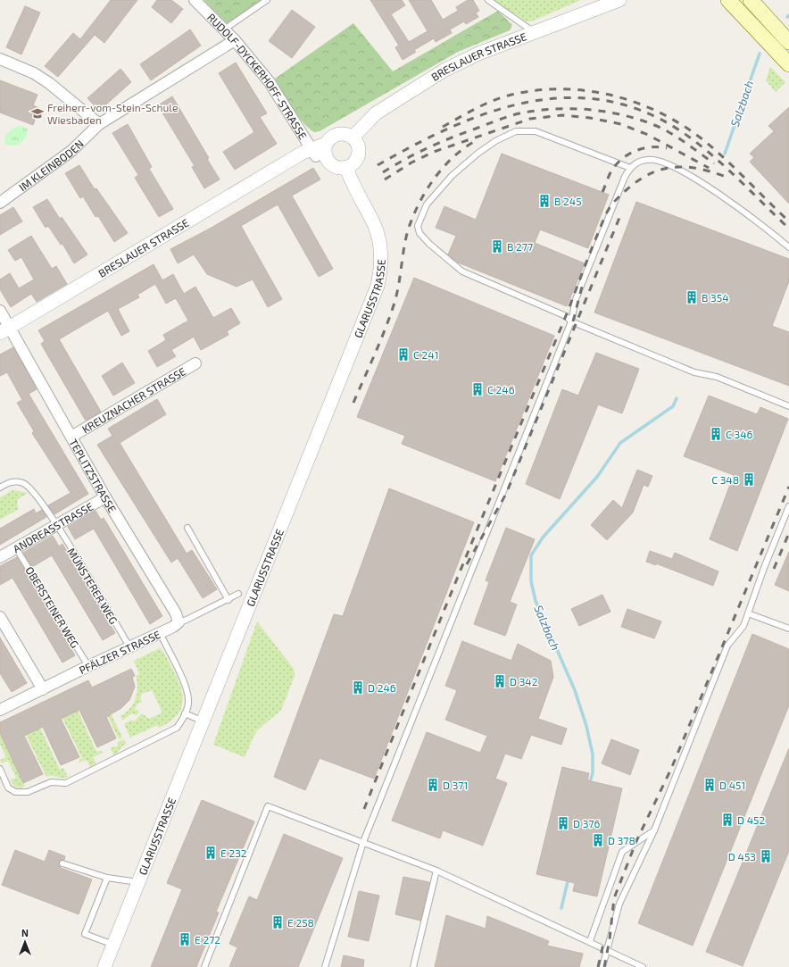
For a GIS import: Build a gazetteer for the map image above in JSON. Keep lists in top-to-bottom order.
{
  "streets": {
    "street": [
      "BRESLAUER STRASSE",
      "RUDOLF-DYCKERHOFF-STRASSE",
      "IM KLEINBODEN",
      "GLARUSSTRASSE",
      "KREUZNACHER STRASSE",
      "TEPLITZSTRASSE",
      "ANDREASSTRASSE",
      "PFÄLZER STRASSE"
    ],
    "lane": ["MÜNSTERER WEG", "OBERSTEINER WEG"]
  },
  "crossings": [
    ["BRESLAUER STRASSE", "RUDOLF-DYCKERHOFF-STRASSE"],
    ["BRESLAUER STRASSE", "GLARUSSTRASSE"],
    ["BRESLAUER STRASSE", "TEPLITZSTRASSE"],
    ["RUDOLF-DYCKERHOFF-STRASSE", "IM KLEINBODEN"],
    ["RUDOLF-DYCKERHOFF-STRASSE", "GLARUSSTRASSE"],
    ["KREUZNACHER STRASSE", "TEPLITZSTRASSE"],
    ["TEPLITZSTRASSE", "ANDREASSTRASSE"],
    ["TEPLITZSTRASSE", "PFÄLZER STRASSE"],
    ["ANDREASSTRASSE", "MÜNSTERER WEG"],
    ["ANDREASSTRASSE", "OBERSTEINER WEG"],
    ["MÜNSTERER WEG", "PFÄLZER STRASSE"],
    ["OBERSTEINER WEG", "PFÄLZER STRASSE"]
  ],
  "water": ["Salzbach"],
  "places": {
    "school or university": ["Freiherr-vom-Stein-Schule Wiesbaden"],
    "building": [
      "B 245",
      "B 277",
      "B 354",
      "C 241",
      "C 246",
      "C 346",
      "C 348",
      "D 342",
      "D 246",
      "D 371",
      "D 451",
      "D 452",
      "D 376",
      "D 378",
      "E 232",
      "D 453",
      "E 258",
      "E 272"
    ]
  },
  "north": "top"
}
